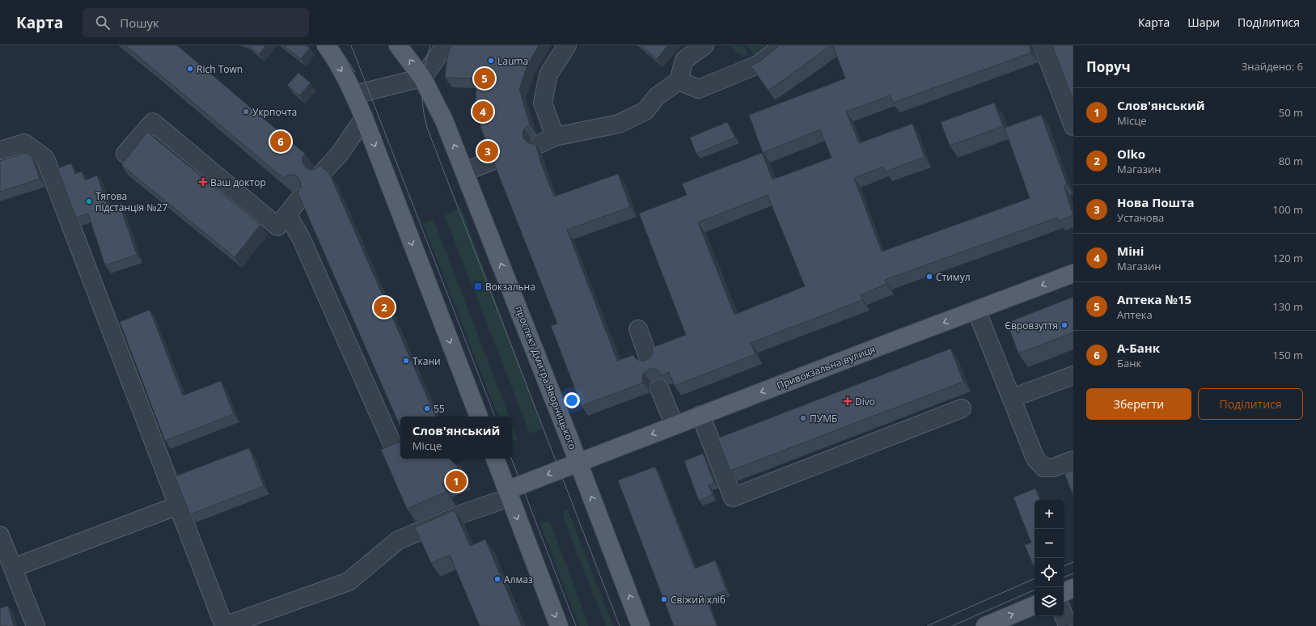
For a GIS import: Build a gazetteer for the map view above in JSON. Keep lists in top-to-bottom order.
{
  "streets": {
    "main road": ["Привокзальна вулиця", "проспект Дмитра Яворницького"]
  },
  "crossings": [
    ["Привокзальна вулиця", "проспект Дмитра Яворницького"]
  ],
  "one_way": ["Привокзальна вулиця"],
  "places": {
    "other": [
      "Lauma",
      "Rich Town",
      "Укрпочта",
      "Тягова пiдстанцiя №27",
      "Стимул",
      "Євровзуття",
      "Ткани",
      "55",
      "ПУМБ",
      "Алмаз",
      "Свіжий хліб"
    ],
    "health": ["Ваш доктор", "Divo"],
    "transit": ["Вокзальна"]
  },
  "page": {
    "header": "Карта",
    "search": "Пошук",
    "nav": ["Карта", "Шари", "Поділитися"],
    "heading": ["Поруч", "Знайдено: 6"],
    "pins": [
      "5",
      "4",
      "6",
      "3",
      "2",
      "1"
    ],
    "list": [
      {
        "mark": "1",
        "name": "Слов'янський",
        "note": "Місце",
        "value": "50 m"
      },
      {
        "mark": "2",
        "name": "Olko",
        "note": "Магазин",
        "value": "80 m"
      },
      {
        "mark": "3",
        "name": "Нова Пошта",
        "note": "Установа",
        "value": "100 m"
      },
      {
        "mark": "4",
        "name": "Міні",
        "note": "Магазин",
        "value": "120 m"
      },
      {
        "mark": "5",
        "name": "Аптека №15",
        "note": "Аптека",
        "value": "130 m"
      },
      {
        "mark": "6",
        "name": "А-Банк",
        "note": "Банк",
        "value": "150 m"
      }
    ],
    "buttons": ["Зберегти", "Поділитися"],
    "popup": ["Слов'янський", "Місце"],
    "map_buttons": ["+", "−"]
  }
}
